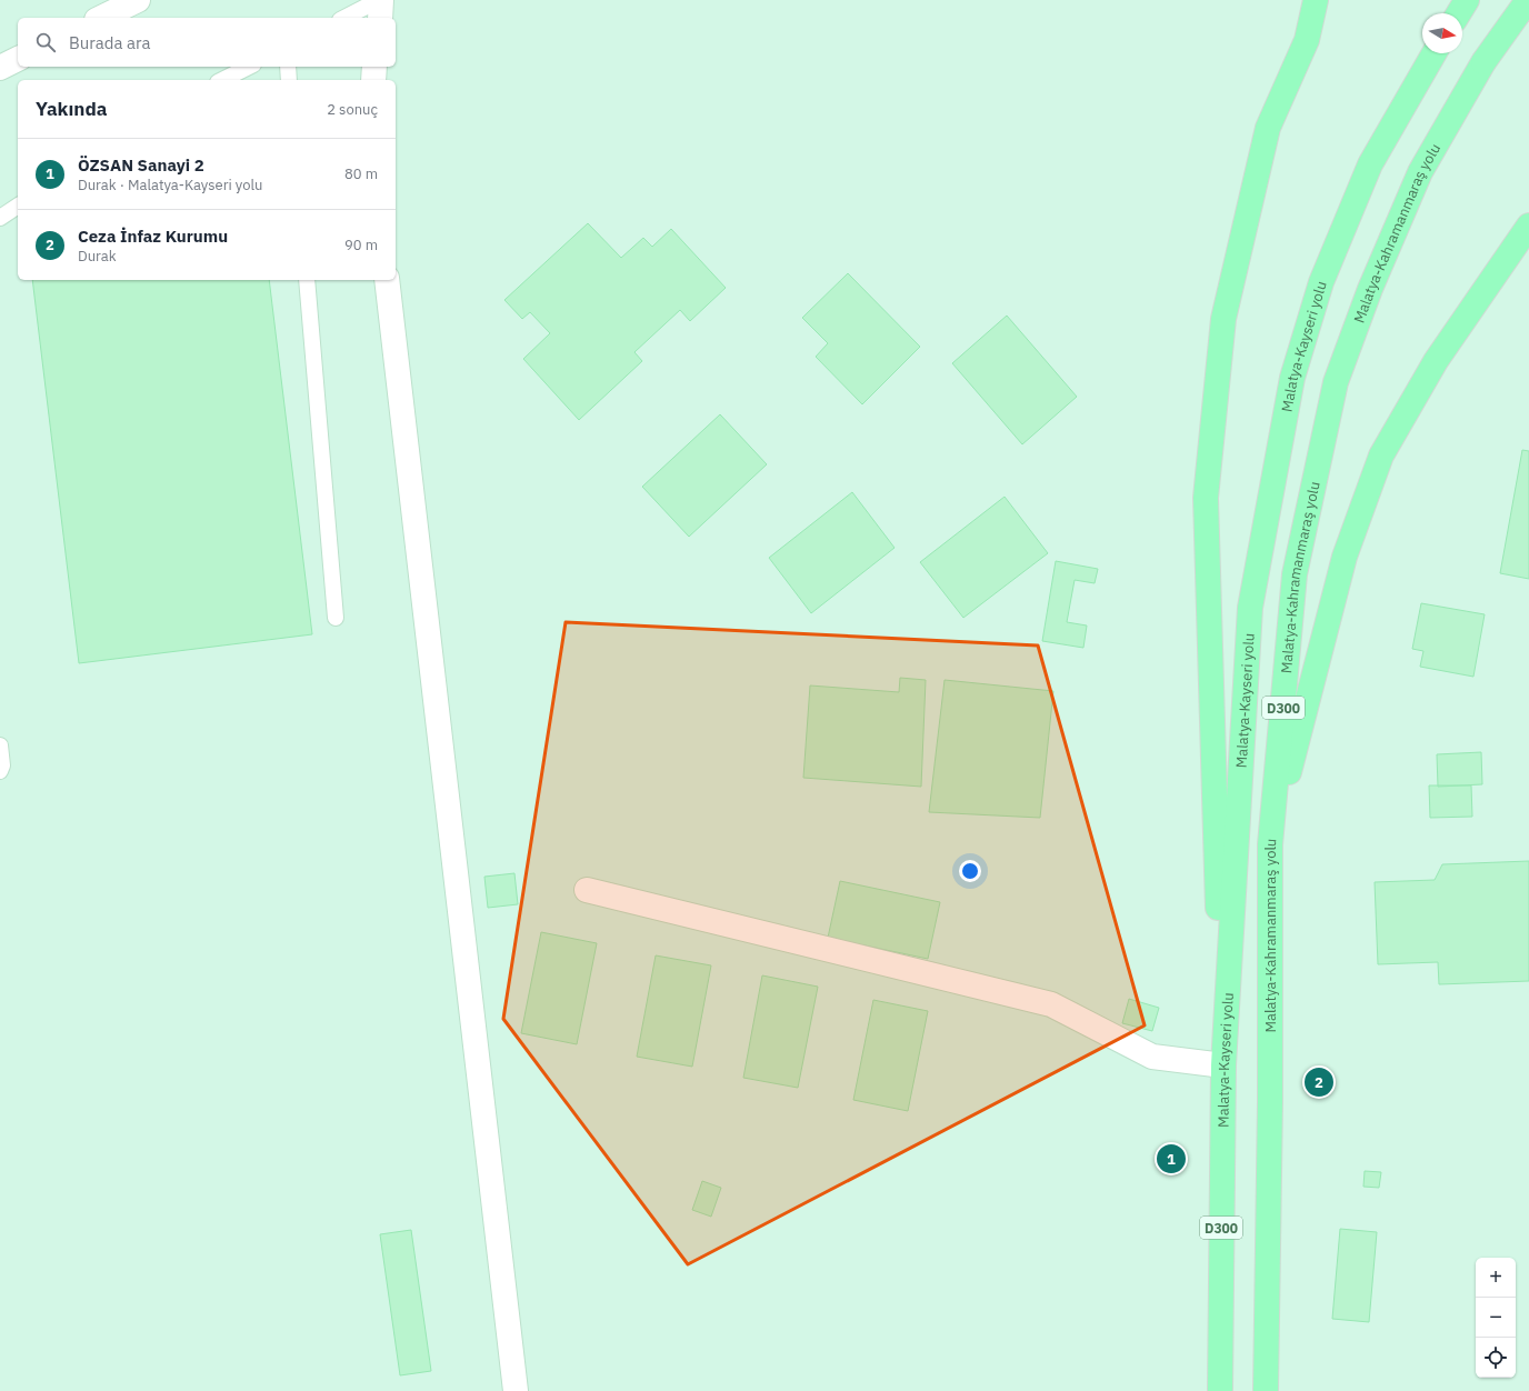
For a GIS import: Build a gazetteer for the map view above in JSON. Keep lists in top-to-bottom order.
{
  "streets": {
    "highway": ["Malatya-Kahramanmaraş yolu", "Malatya-Kayseri yolu", "D300"]
  },
  "north": "right",
  "page": {
    "search": "Burada ara",
    "heading": ["Yakında", "2 sonuç"],
    "list": [
      {
        "mark": "1",
        "name": "ÖZSAN Sanayi 2",
        "note": "Durak · Malatya-Kayseri yolu",
        "value": "80 m"
      },
      {
        "mark": "2",
        "name": "Ceza İnfaz Kurumu",
        "note": "Durak",
        "value": "90 m"
      }
    ],
    "pins": ["2", "1"],
    "map_buttons": ["+", "−"]
  }
}
